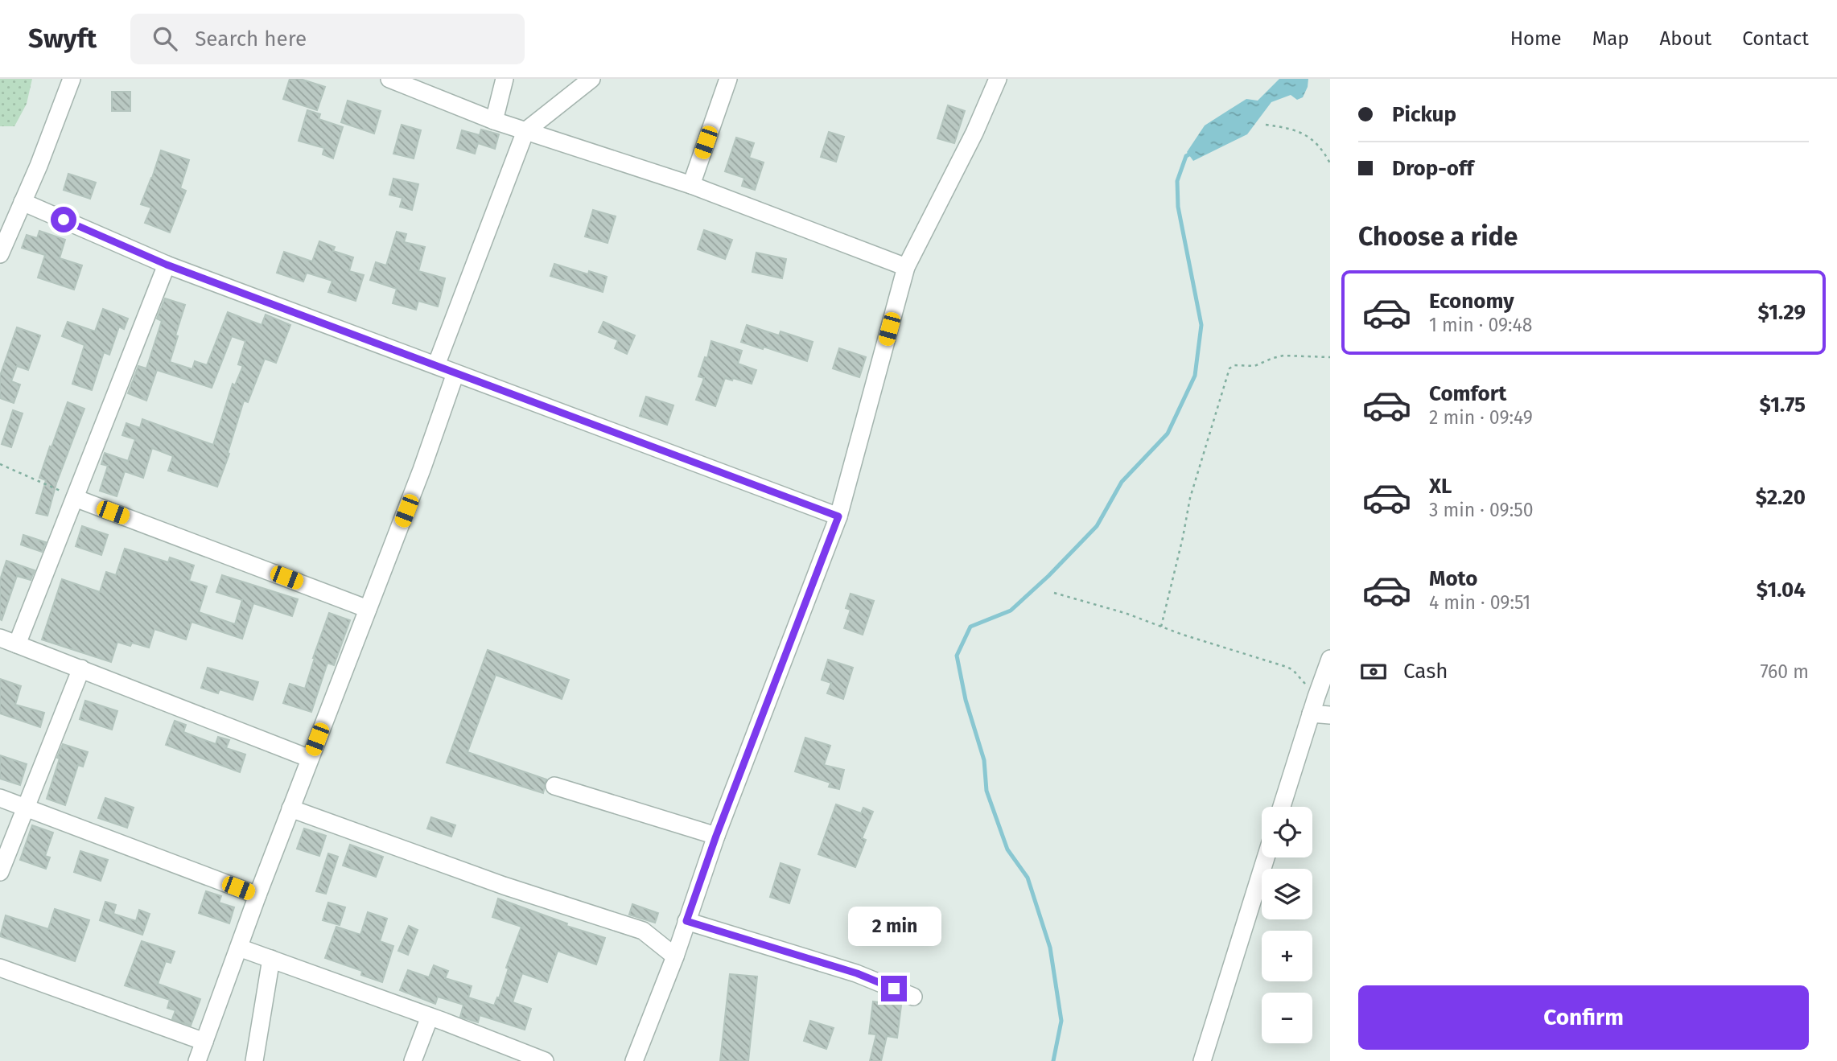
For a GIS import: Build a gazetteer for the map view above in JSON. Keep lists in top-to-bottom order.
{
  "page": {
    "header": "Swyft",
    "search": "Search here",
    "nav": [
      "Home",
      "Map",
      "About",
      "Contact"
    ],
    "banner": ["Pickup", "Drop-off"],
    "heading": "Choose a ride",
    "list": [
      {
        "name": "Economy",
        "note": "1 min · 09:48",
        "value": "$1.29"
      },
      {
        "name": "Comfort",
        "note": "2 min · 09:49",
        "value": "$1.75"
      },
      {
        "name": "XL",
        "note": "3 min · 09:50",
        "value": "$2.20"
      },
      {
        "name": "Moto",
        "note": "4 min · 09:51",
        "value": "$1.04"
      }
    ],
    "pay": ["Cash", "760 m"],
    "map_buttons": ["+", "−"],
    "bubble": "2 min",
    "buttons": "Confirm"
  }
}
